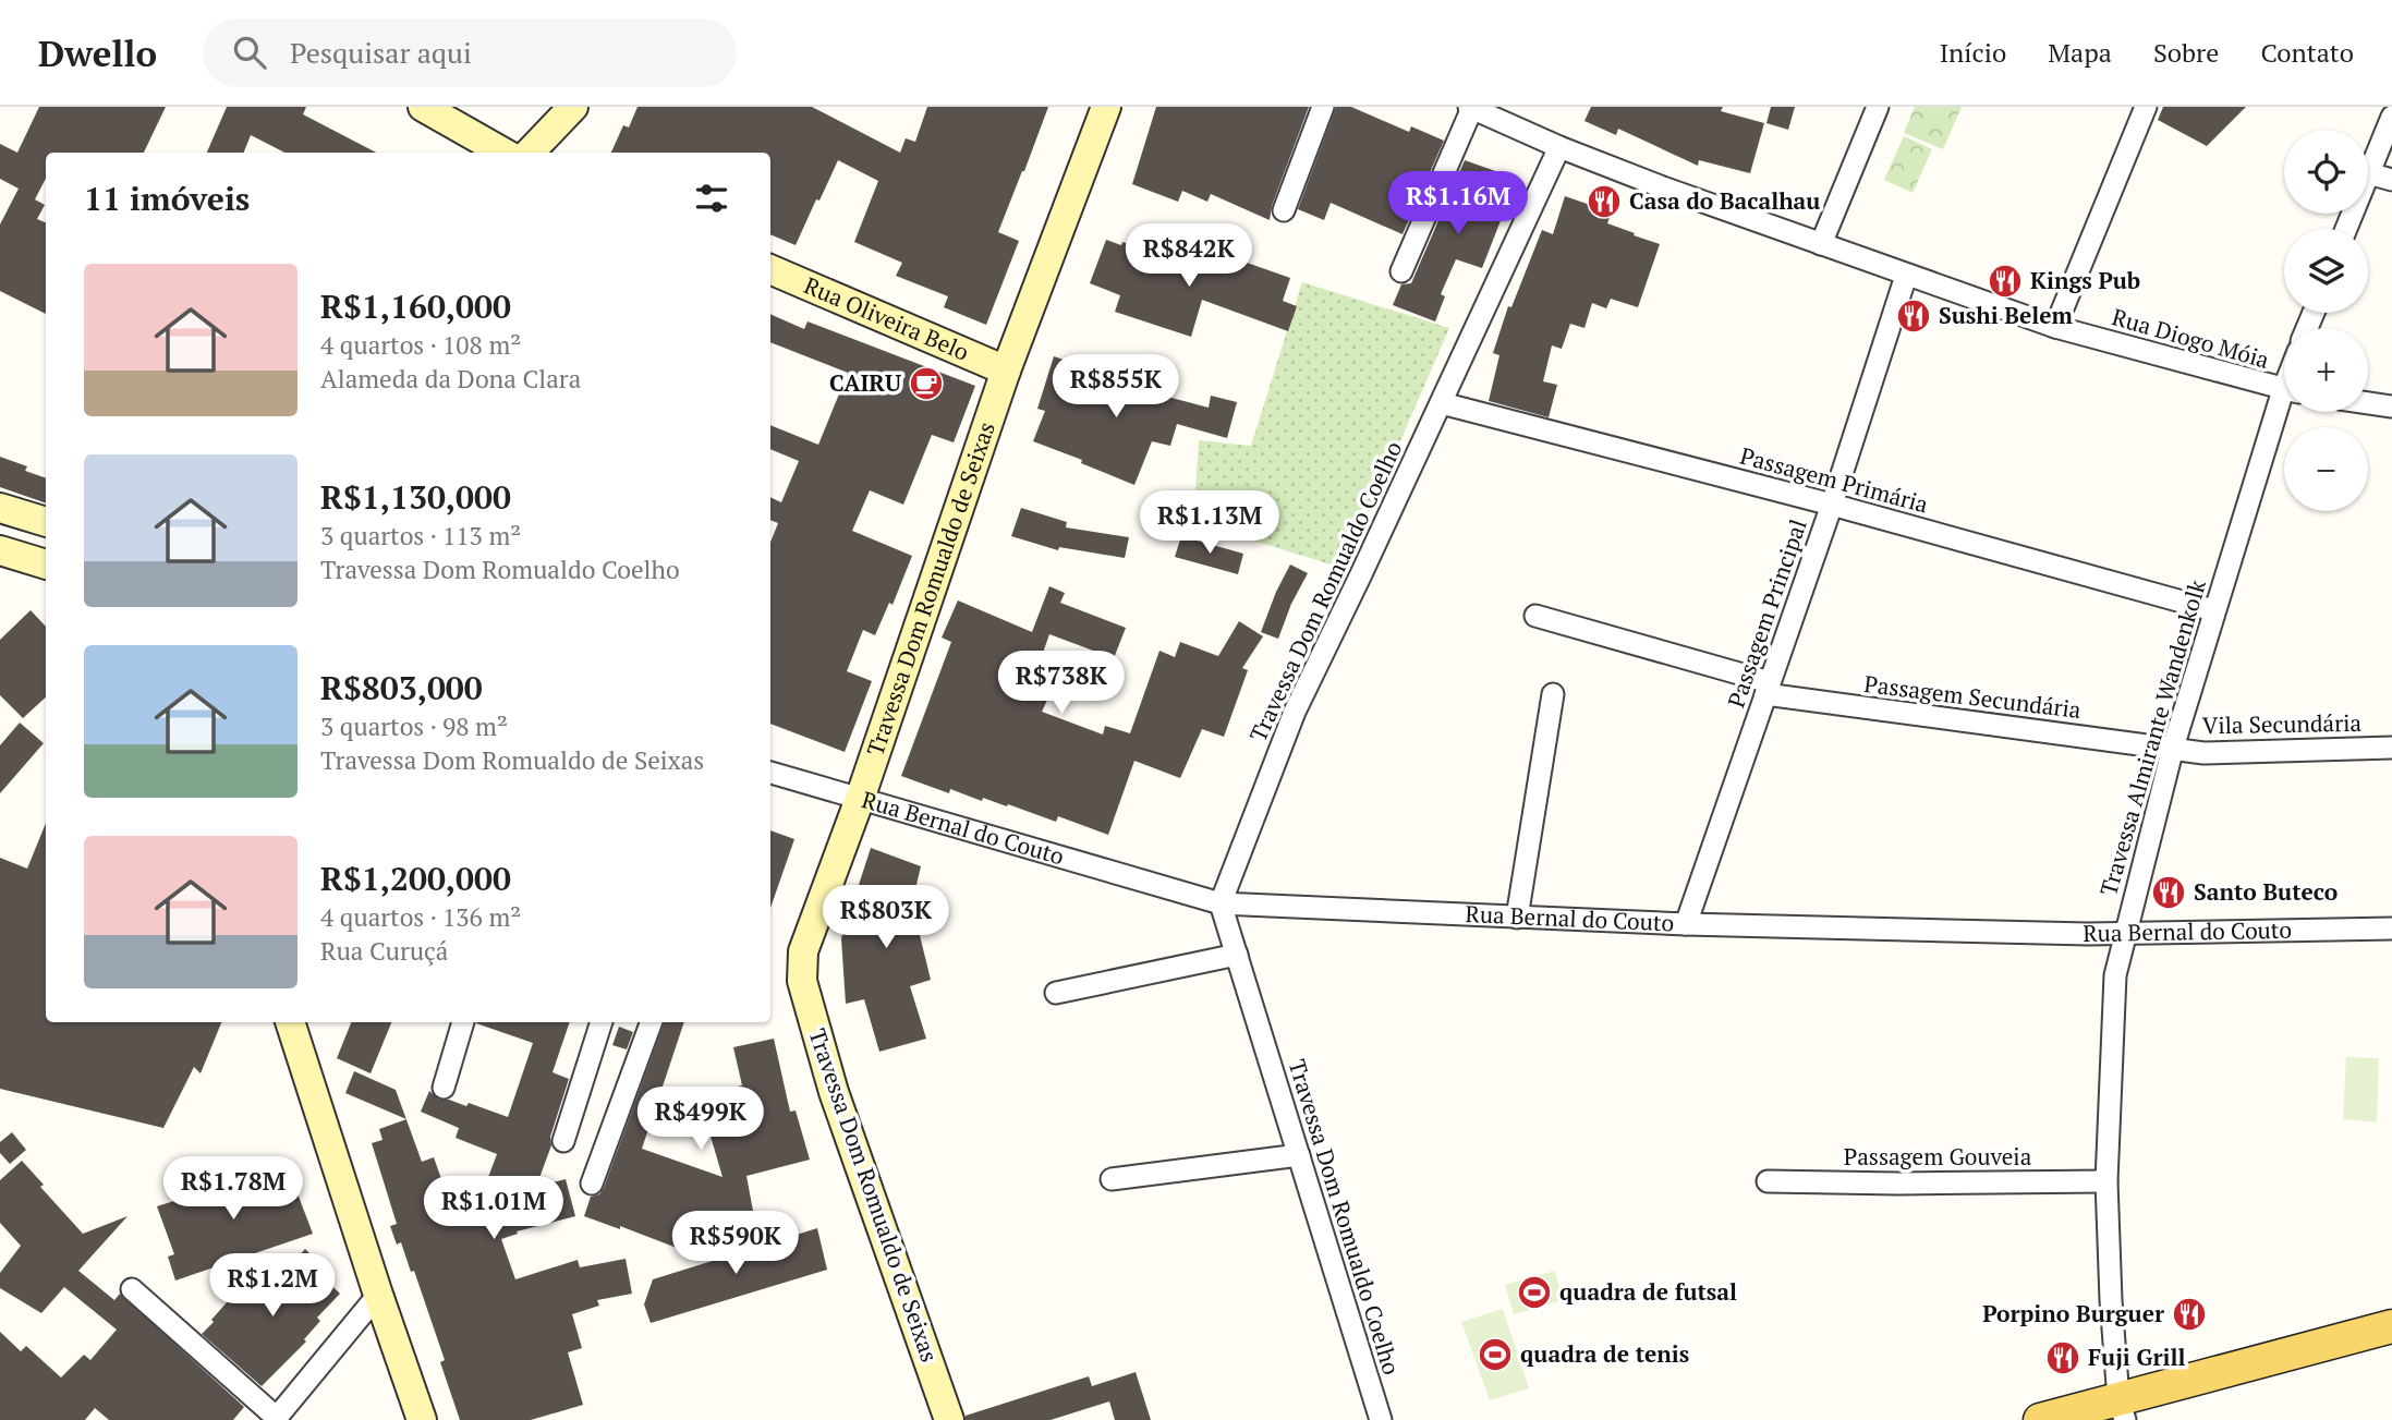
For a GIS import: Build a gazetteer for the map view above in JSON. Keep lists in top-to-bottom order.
{
  "streets": {
    "street": [
      "Rua Oliveira Belo",
      "Rua Diogo Móia",
      "Passagem Primária",
      "Travessa Dom Romualdo de Seixas",
      "Travessa Dom Romualdo Coelho",
      "Passagem Principal",
      "Passagem Secundária",
      "Vila Secundária",
      "Travessa Almirante Wandenkolk",
      "Rua Bernal do Couto",
      "Passagem Gouveia"
    ]
  },
  "crossings": [
    ["Rua Oliveira Belo", "Travessa Dom Romualdo de Seixas"],
    ["Rua Diogo Móia", "Travessa Dom Romualdo Coelho"],
    ["Rua Diogo Móia", "Passagem Principal"],
    ["Passagem Primária", "Travessa Dom Romualdo Coelho"],
    ["Passagem Primária", "Passagem Principal"],
    ["Passagem Primária", "Travessa Almirante Wandenkolk"],
    ["Travessa Dom Romualdo de Seixas", "Rua Bernal do Couto"],
    ["Travessa Dom Romualdo Coelho", "Rua Bernal do Couto"],
    ["Passagem Principal", "Passagem Secundária"],
    ["Passagem Principal", "Rua Bernal do Couto"],
    ["Passagem Secundária", "Vila Secundária"],
    ["Passagem Secundária", "Travessa Almirante Wandenkolk"],
    ["Vila Secundária", "Travessa Almirante Wandenkolk"],
    ["Travessa Almirante Wandenkolk", "Rua Bernal do Couto"],
    ["Travessa Almirante Wandenkolk", "Passagem Gouveia"]
  ],
  "places": {
    "restaurant": [
      "Casa do Bacalhau",
      "Kings Pub",
      "Sushi Belem",
      "Santo Buteco",
      "Porpino Burguer",
      "Fuji Grill"
    ],
    "cafe": ["CAIRU"],
    "sports": ["quadra de futsal", "quadra de tenis"]
  },
  "page": {
    "header": "Dwello",
    "search": "Pesquisar aqui",
    "nav": [
      "Início",
      "Mapa",
      "Sobre",
      "Contato"
    ],
    "map_buttons": ["+", "−"],
    "heading": "11 imóveis",
    "price": [
      "R$1.16M",
      "R$842K",
      "R$855K",
      "R$1.13M",
      "R$738K",
      "R$803K",
      "R$499K",
      "R$1.78M",
      "R$1.01M",
      "R$590K",
      "R$1.2M"
    ],
    "list": [
      {
        "name": "R$1,160,000",
        "note": "4 quartos · 108 m² · Alameda da Dona Clara"
      },
      {
        "name": "R$1,130,000",
        "note": "3 quartos · 113 m² · Travessa Dom Romualdo Coelho"
      },
      {
        "name": "R$803,000",
        "note": "3 quartos · 98 m² · Travessa Dom Romualdo de Seixas"
      },
      {
        "name": "R$1,200,000",
        "note": "4 quartos · 136 m² · Rua Curuçá"
      }
    ]
  }
}
